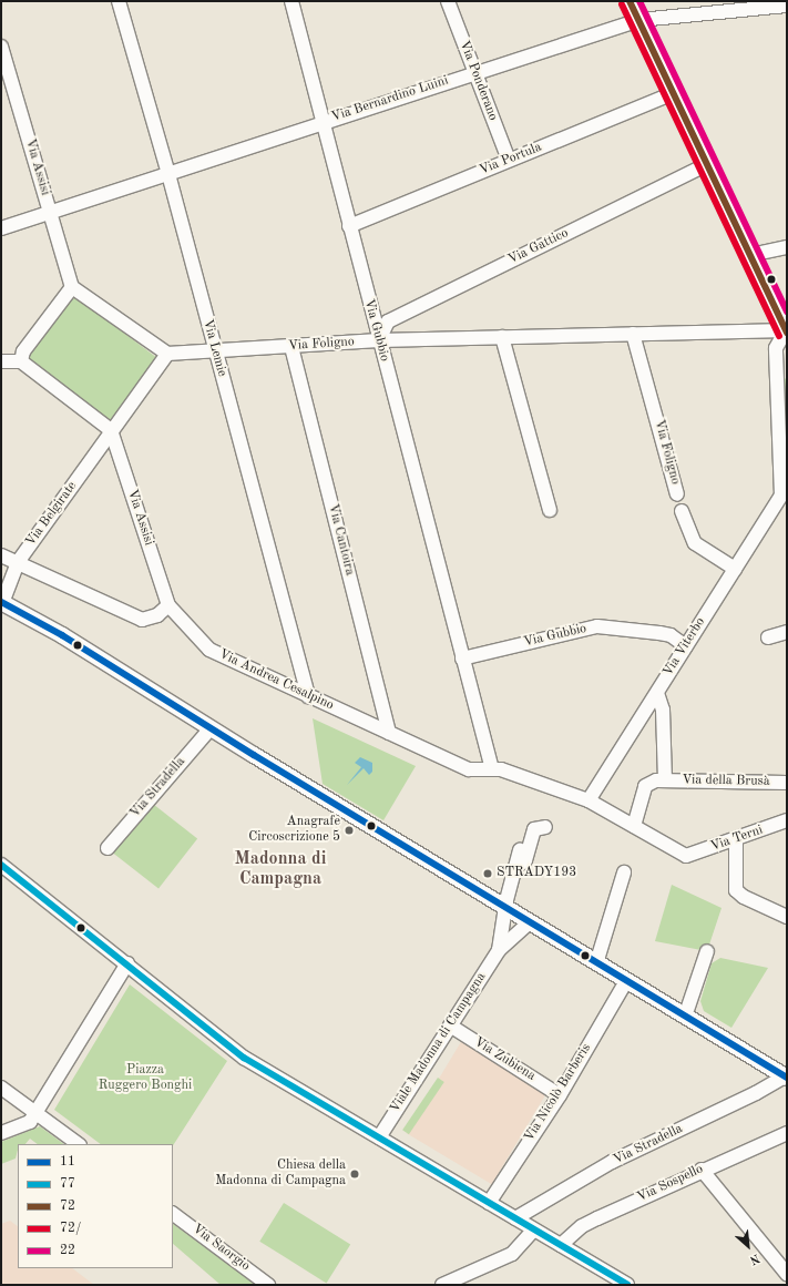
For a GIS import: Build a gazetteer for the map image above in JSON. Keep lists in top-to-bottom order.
{
  "streets": {
    "street": [
      "Via Ponderano",
      "Via Bernardino Luini",
      "Via Portula",
      "Via Assisi",
      "Via Gattico",
      "Via Gubbio",
      "Via Foligno",
      "Via Lemie",
      "Via Belgirate",
      "Via Cantoira",
      "Via Viterbo",
      "Via Andrea Cesalpino",
      "Via della Brusà",
      "Via Stradella",
      "Via Terni",
      "Viale Madonna di Campagna",
      "Via Zubiena",
      "Via Nicolò Barberis",
      "Via Sospello",
      "Via Saorgio"
    ]
  },
  "crossings": [
    ["Via Ponderano", "Via Bernardino Luini"],
    ["Via Ponderano", "Via Portula"],
    ["Via Bernardino Luini", "Via Assisi"],
    ["Via Bernardino Luini", "Via Gubbio"],
    ["Via Bernardino Luini", "Via Lemie"],
    ["Via Portula", "Via Gubbio"],
    ["Via Assisi", "Via Belgirate"],
    ["Via Assisi", "Via Andrea Cesalpino"],
    ["Via Gattico", "Via Gubbio"],
    ["Via Gattico", "Via Foligno"],
    ["Via Gubbio", "Via Foligno"],
    ["Via Gubbio", "Via Viterbo"],
    ["Via Gubbio", "Via Andrea Cesalpino"],
    ["Via Foligno", "Via Lemie"],
    ["Via Foligno", "Via Belgirate"],
    ["Via Foligno", "Via Cantoira"],
    ["Via Lemie", "Via Andrea Cesalpino"],
    ["Via Belgirate", "Via Stradella"],
    ["Via Cantoira", "Via Andrea Cesalpino"],
    ["Via Viterbo", "Via della Brusà"],
    ["Via della Brusà", "Via Terni"],
    ["Via Stradella", "Viale Madonna di Campagna"],
    ["Via Stradella", "Via Nicolò Barberis"],
    ["Viale Madonna di Campagna", "Via Zubiena"],
    ["Via Zubiena", "Via Nicolò Barberis"]
  ],
  "districts": ["Madonna di Campagna"],
  "parks": ["Piazza Ruggero Bonghi"],
  "places": ["Anagrafe Circoscrizione 5", "STRADY193", "Chiesa della Madonna di Campagna"],
  "lines": [
    "transit line 72",
    "transit line 22",
    "transit line 72/",
    "transit line 11",
    "transit line 77"
  ],
  "legend": [
    "11",
    "77",
    "72",
    "72/",
    "22"
  ],
  "north": "bottom right"
}
